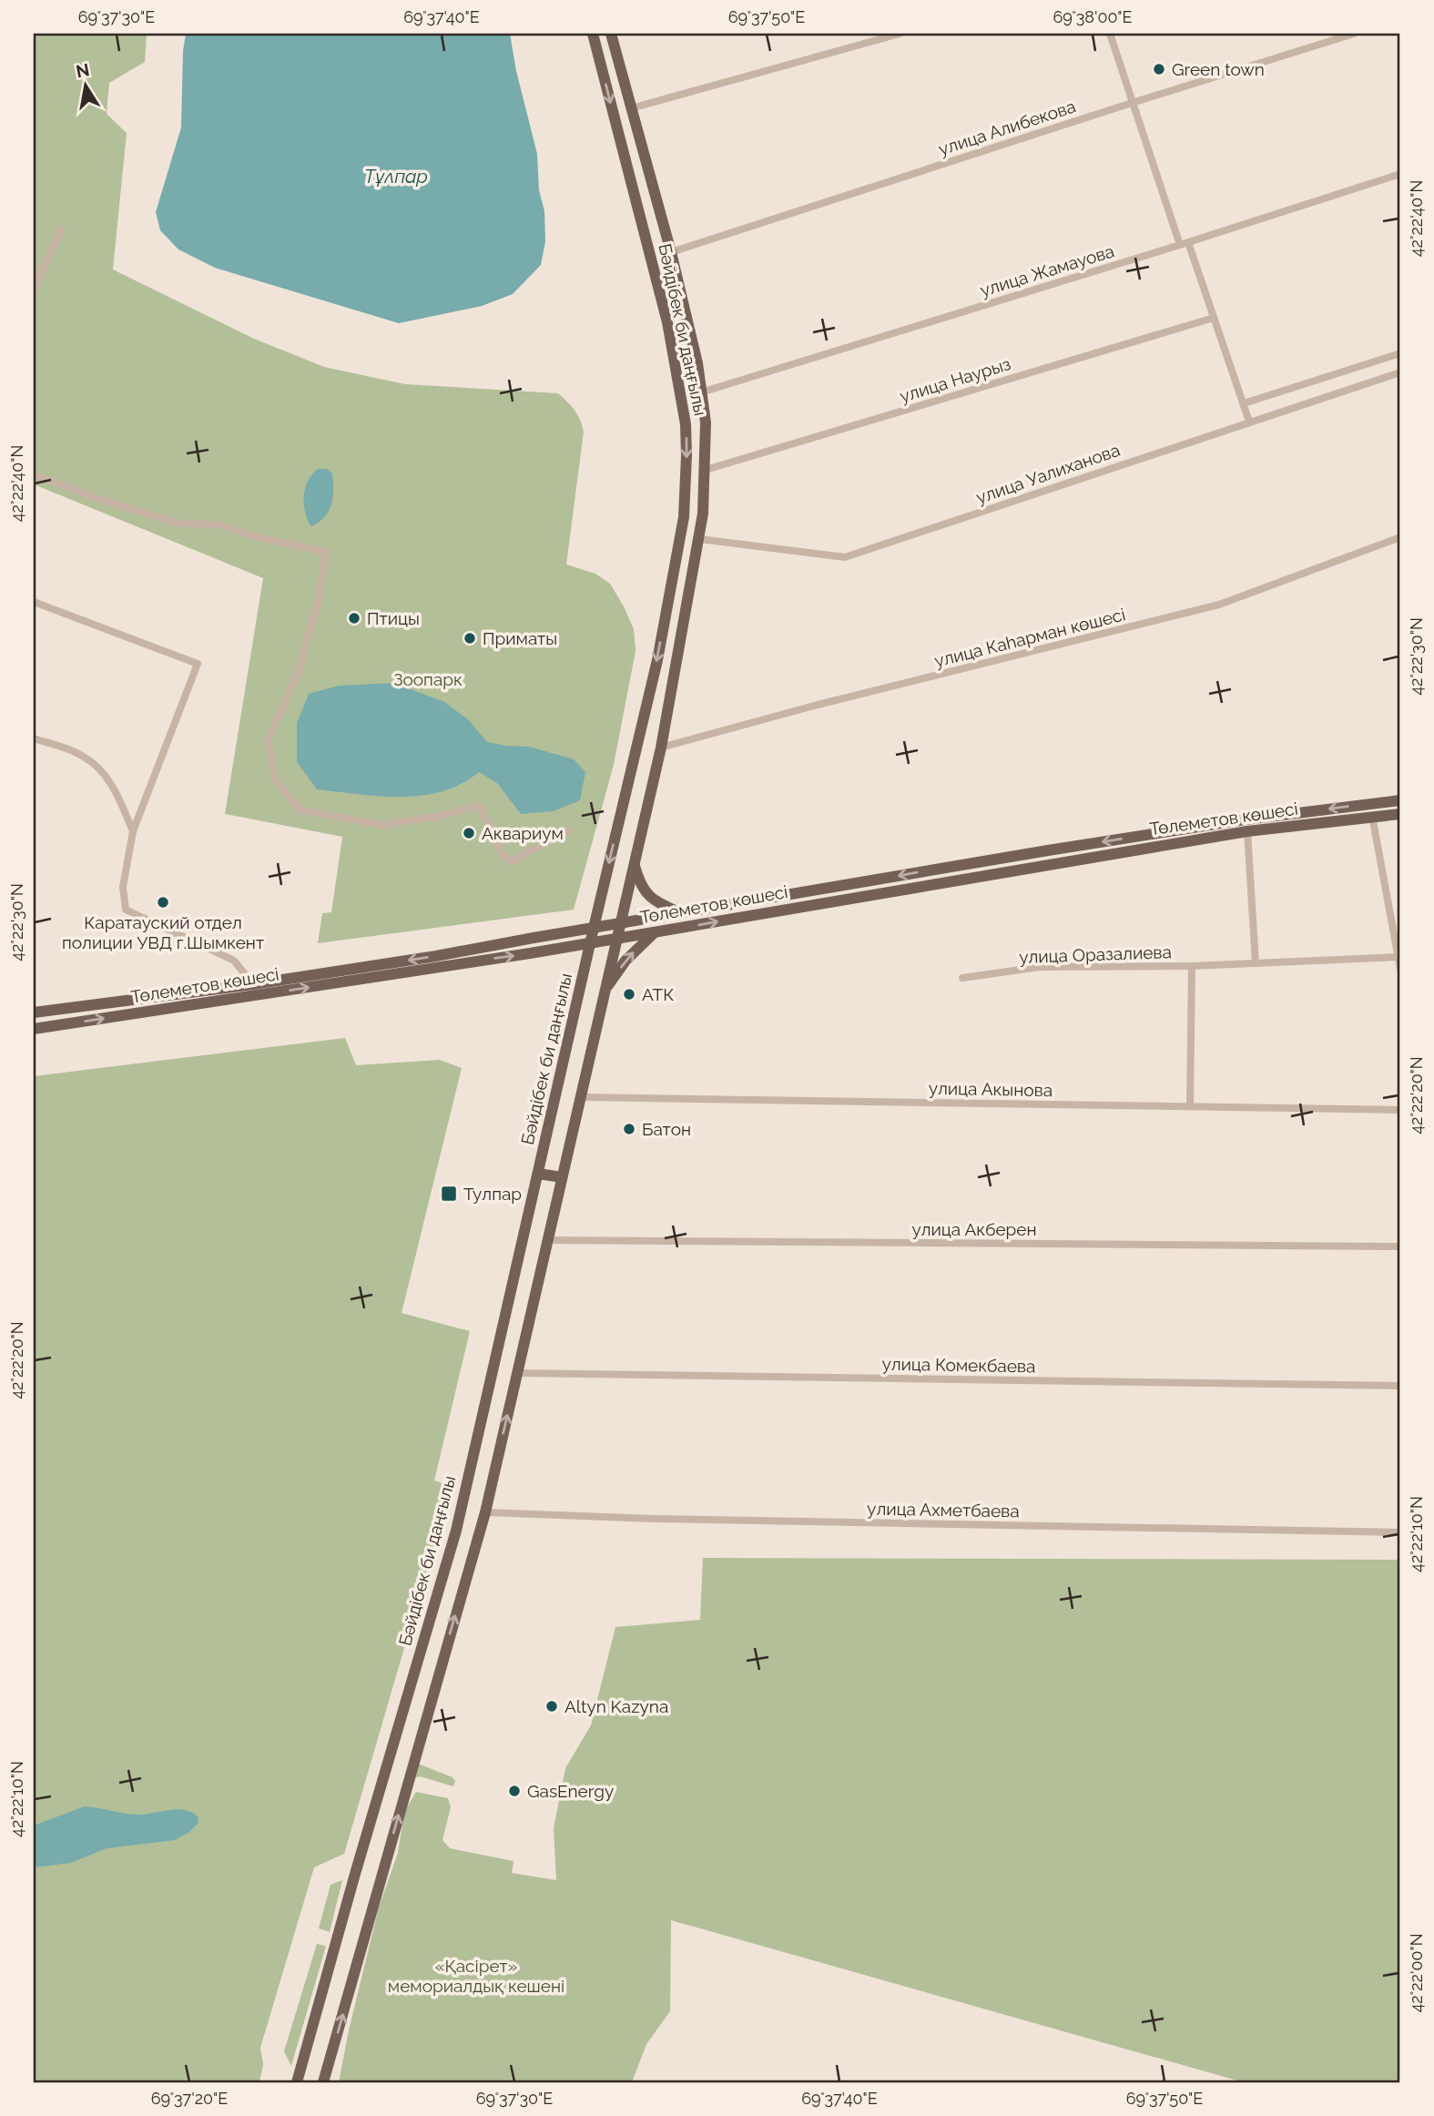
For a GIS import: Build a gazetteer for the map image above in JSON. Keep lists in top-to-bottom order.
{
  "streets": {
    "main road": ["Бәйдібек би даңғылы", "Төлеметов көшесі"],
    "street": [
      "улица Алибекова",
      "улица Жамауова",
      "улица Наурыз",
      "улица Уалиханова",
      "улица Каһарман көшесі",
      "улица Оразалиева",
      "улица Акынова",
      "улица Акберен",
      "улица Комекбаева",
      "улица Ахметбаева"
    ]
  },
  "crossings": [
    ["улица Алибекова", "Бәйдібек би даңғылы"],
    ["улица Жамауова", "Бәйдібек би даңғылы"],
    ["Бәйдібек би даңғылы", "улица Наурыз"],
    ["Бәйдібек би даңғылы", "улица Уалиханова"],
    ["Бәйдібек би даңғылы", "улица Каһарман көшесі"],
    ["Бәйдібек би даңғылы", "Төлеметов көшесі"],
    ["Бәйдібек би даңғылы", "улица Акынова"],
    ["Бәйдібек би даңғылы", "улица Акберен"],
    ["Бәйдібек би даңғылы", "улица Комекбаева"],
    ["Бәйдібек би даңғылы", "улица Ахметбаева"],
    ["улица Оразалиева", "улица Акынова"]
  ],
  "water": ["Тұлпар"],
  "parks": ["Зоопарк", "«Қасірет» мемориалдық кешені"],
  "places": {
    "other": [
      "Green town",
      "Птицы",
      "Приматы",
      "Аквариум",
      "Каратауский отдел полиции УВД г.Шымкент",
      "АТК",
      "Батон",
      "Altyn Kazyna",
      "GasEnergy"
    ],
    "transit": ["Тулпар"]
  },
  "north": "top",
  "coordinates": [
    "69°37'30\"E",
    "69°37'40\"E",
    "69°37'50\"E",
    "69°38'00\"E",
    "42°22'40\"N",
    "42°22'30\"N",
    "42°22'20\"N",
    "42°22'10\"N",
    "42°22'00\"N",
    "69°37'20\"E"
  ]
}
